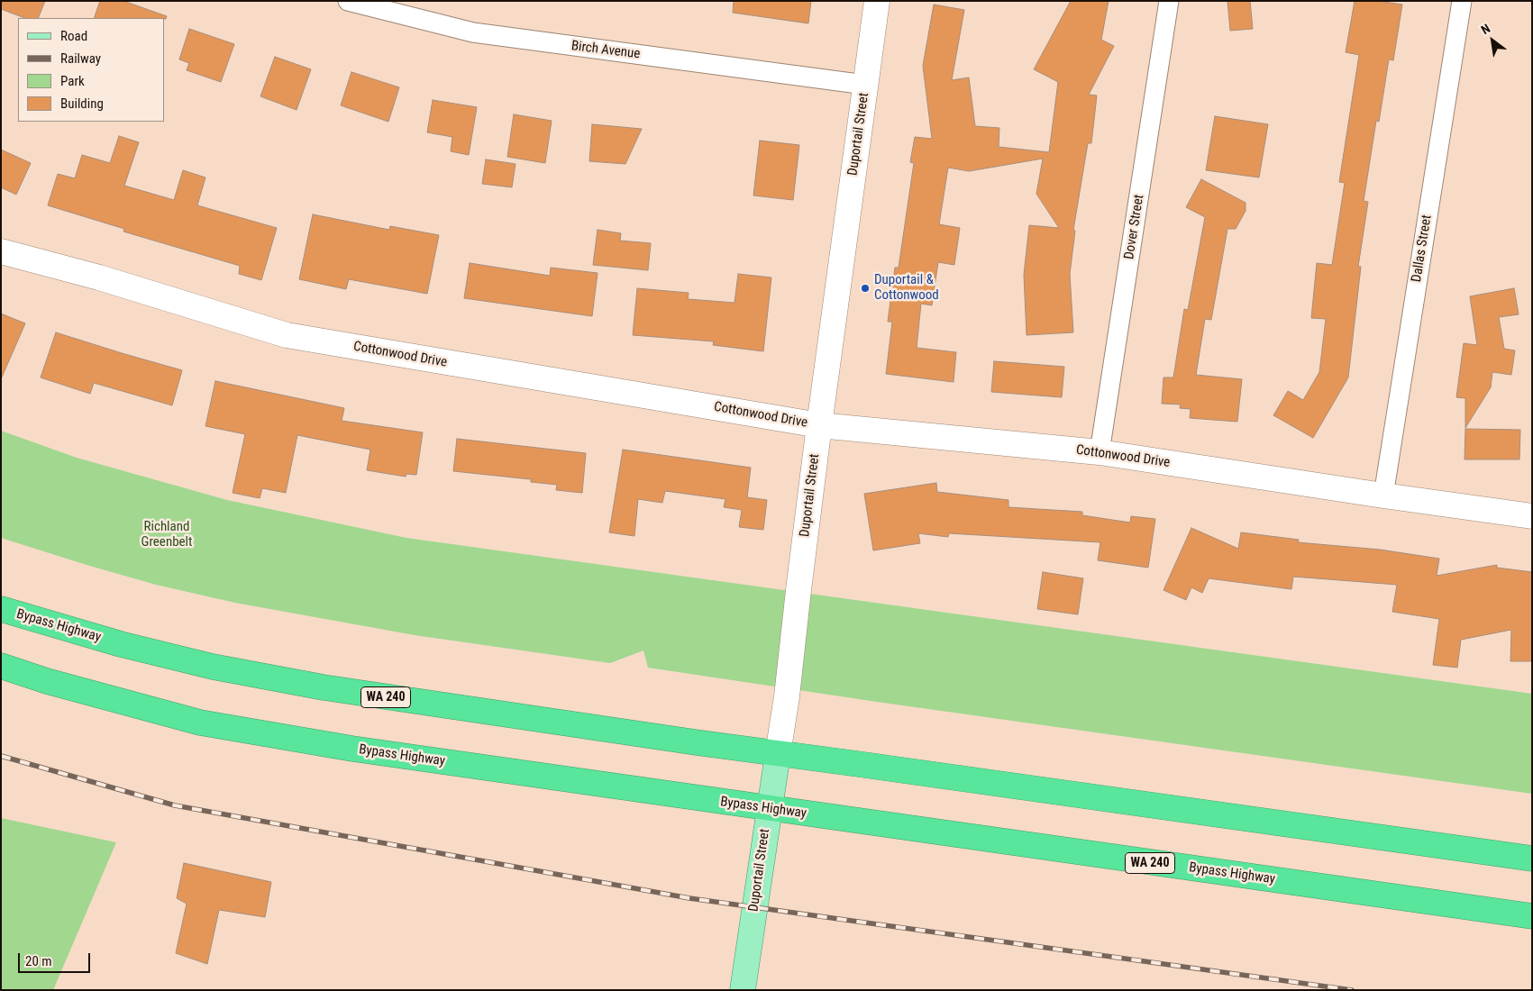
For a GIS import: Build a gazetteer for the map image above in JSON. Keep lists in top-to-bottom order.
{
  "streets": {
    "highway": ["Bypass Highway", "WA 240"],
    "main road": ["Duportail Street"],
    "street": [
      "Birch Avenue",
      "Dover Street",
      "Dallas Street",
      "Cottonwood Drive"
    ]
  },
  "crossings": [
    ["Birch Avenue", "Duportail Street"],
    ["Duportail Street", "Cottonwood Drive"],
    ["Duportail Street", "Bypass Highway"],
    ["Dover Street", "Cottonwood Drive"],
    ["Dallas Street", "Cottonwood Drive"]
  ],
  "parks": ["Richland Greenbelt"],
  "places": ["Duportail & Cottonwood"],
  "legend": [
    "Road",
    "Railway",
    "Park",
    "Building"
  ],
  "scale_bar": "20 m",
  "north": "top left"
}
